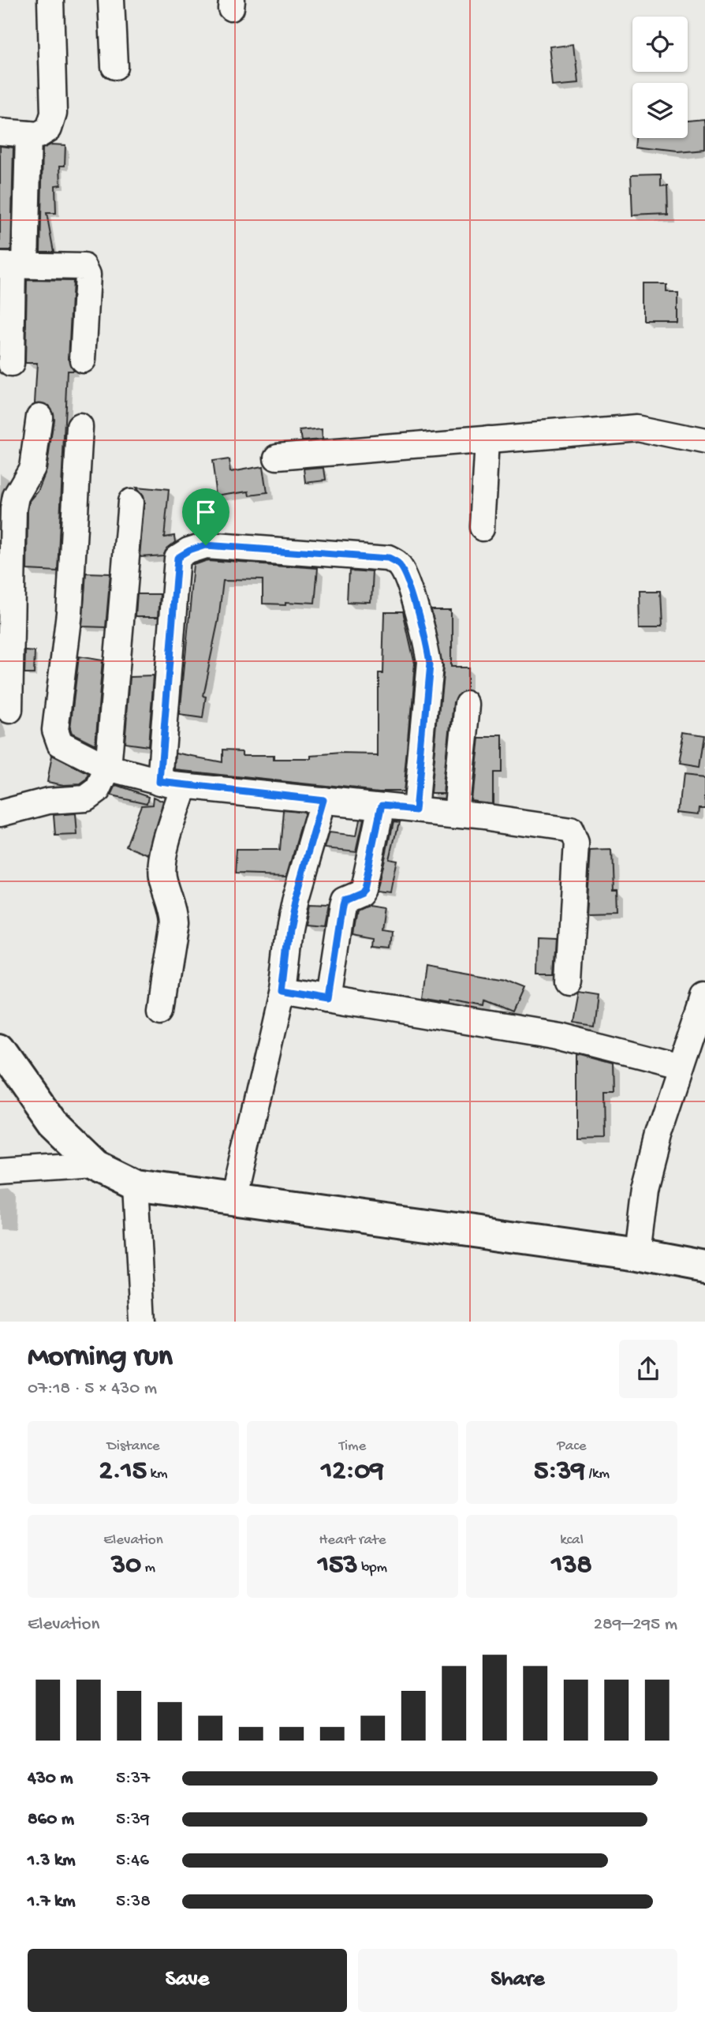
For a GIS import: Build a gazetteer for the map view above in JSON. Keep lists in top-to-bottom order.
{
  "page": {
    "heading": ["Morning run", "07:18 · 5 × 430 m"],
    "stats": [
      ["Distance", "2.15 km"],
      ["Time", "12:09"],
      ["Pace", "5:39 /km"],
      ["Elevation", "30 m"],
      ["Heart rate", "153 bpm"],
      ["kcal", "138"]
    ],
    "chart": ["Elevation", "289–295 m"],
    "list": [
      {
        "name": "430 m",
        "note": "5:37"
      },
      {
        "name": "860 m",
        "note": "5:39"
      },
      {
        "name": "1.3 km",
        "note": "5:46"
      },
      {
        "name": "1.7 km",
        "note": "5:38"
      }
    ],
    "buttons": ["Save", "Share"]
  }
}
